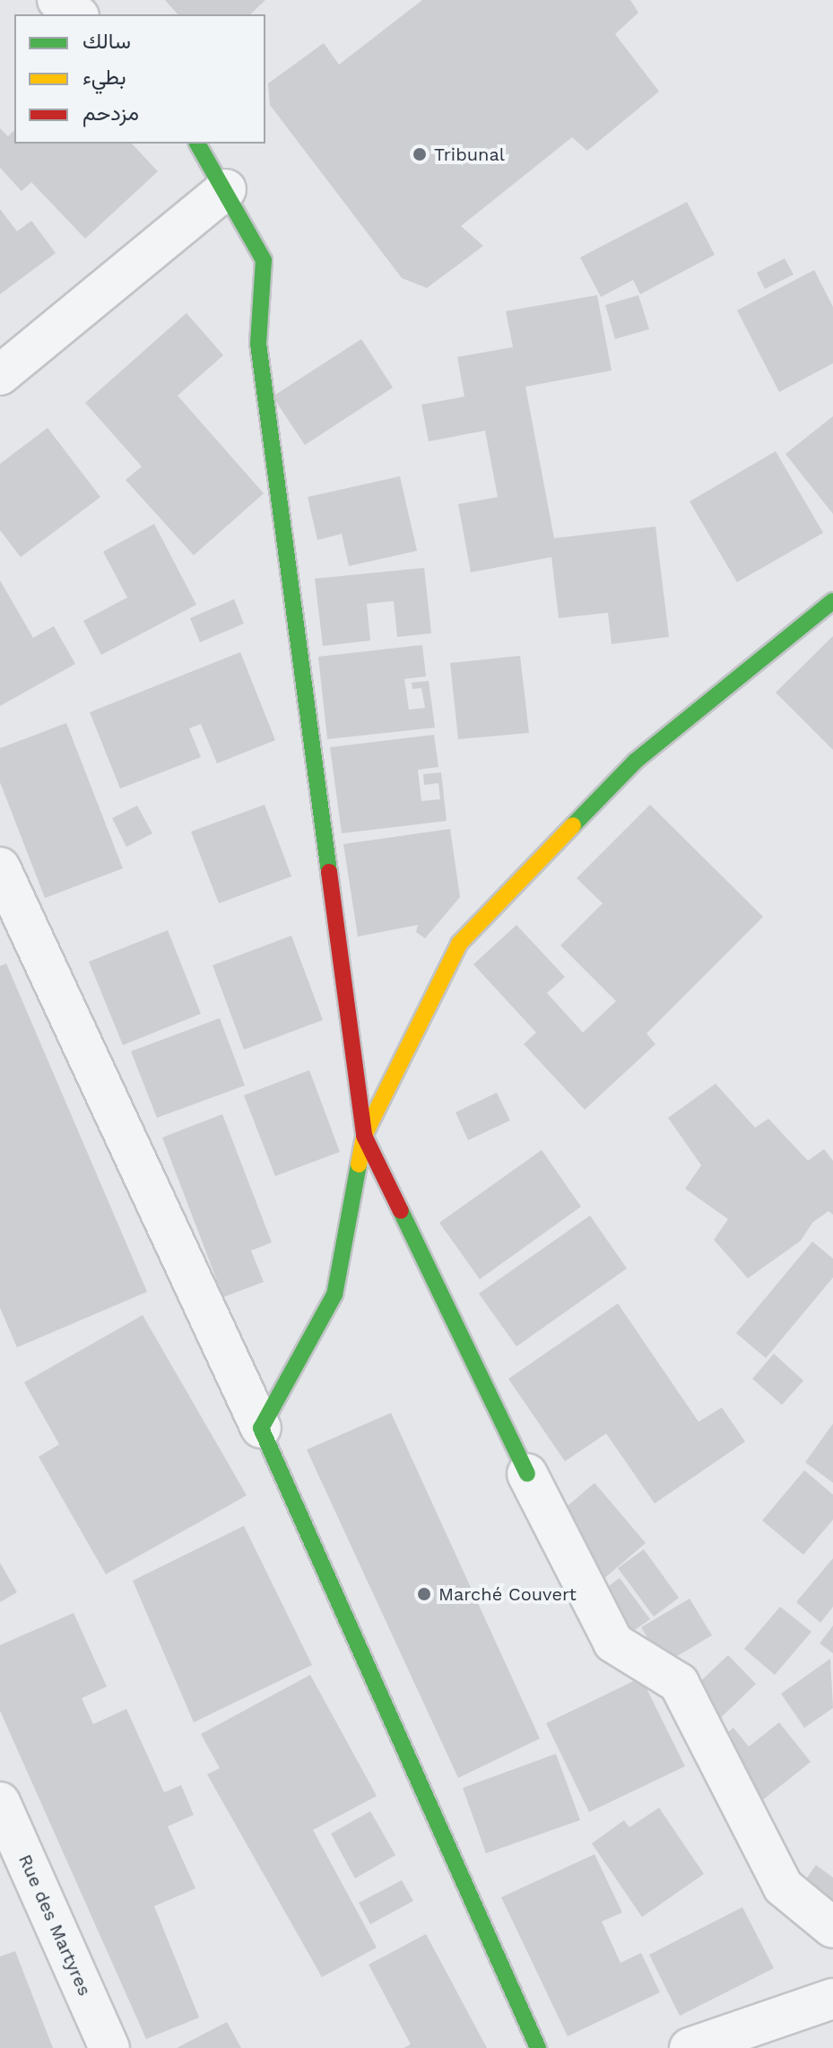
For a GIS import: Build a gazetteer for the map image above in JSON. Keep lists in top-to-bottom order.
{
  "streets": {
    "street": ["Rue des Martyres"]
  },
  "places": ["Tribunal", "Marché Couvert"],
  "legend": ["سالك", "بطيء", "مزدحم"]
}
